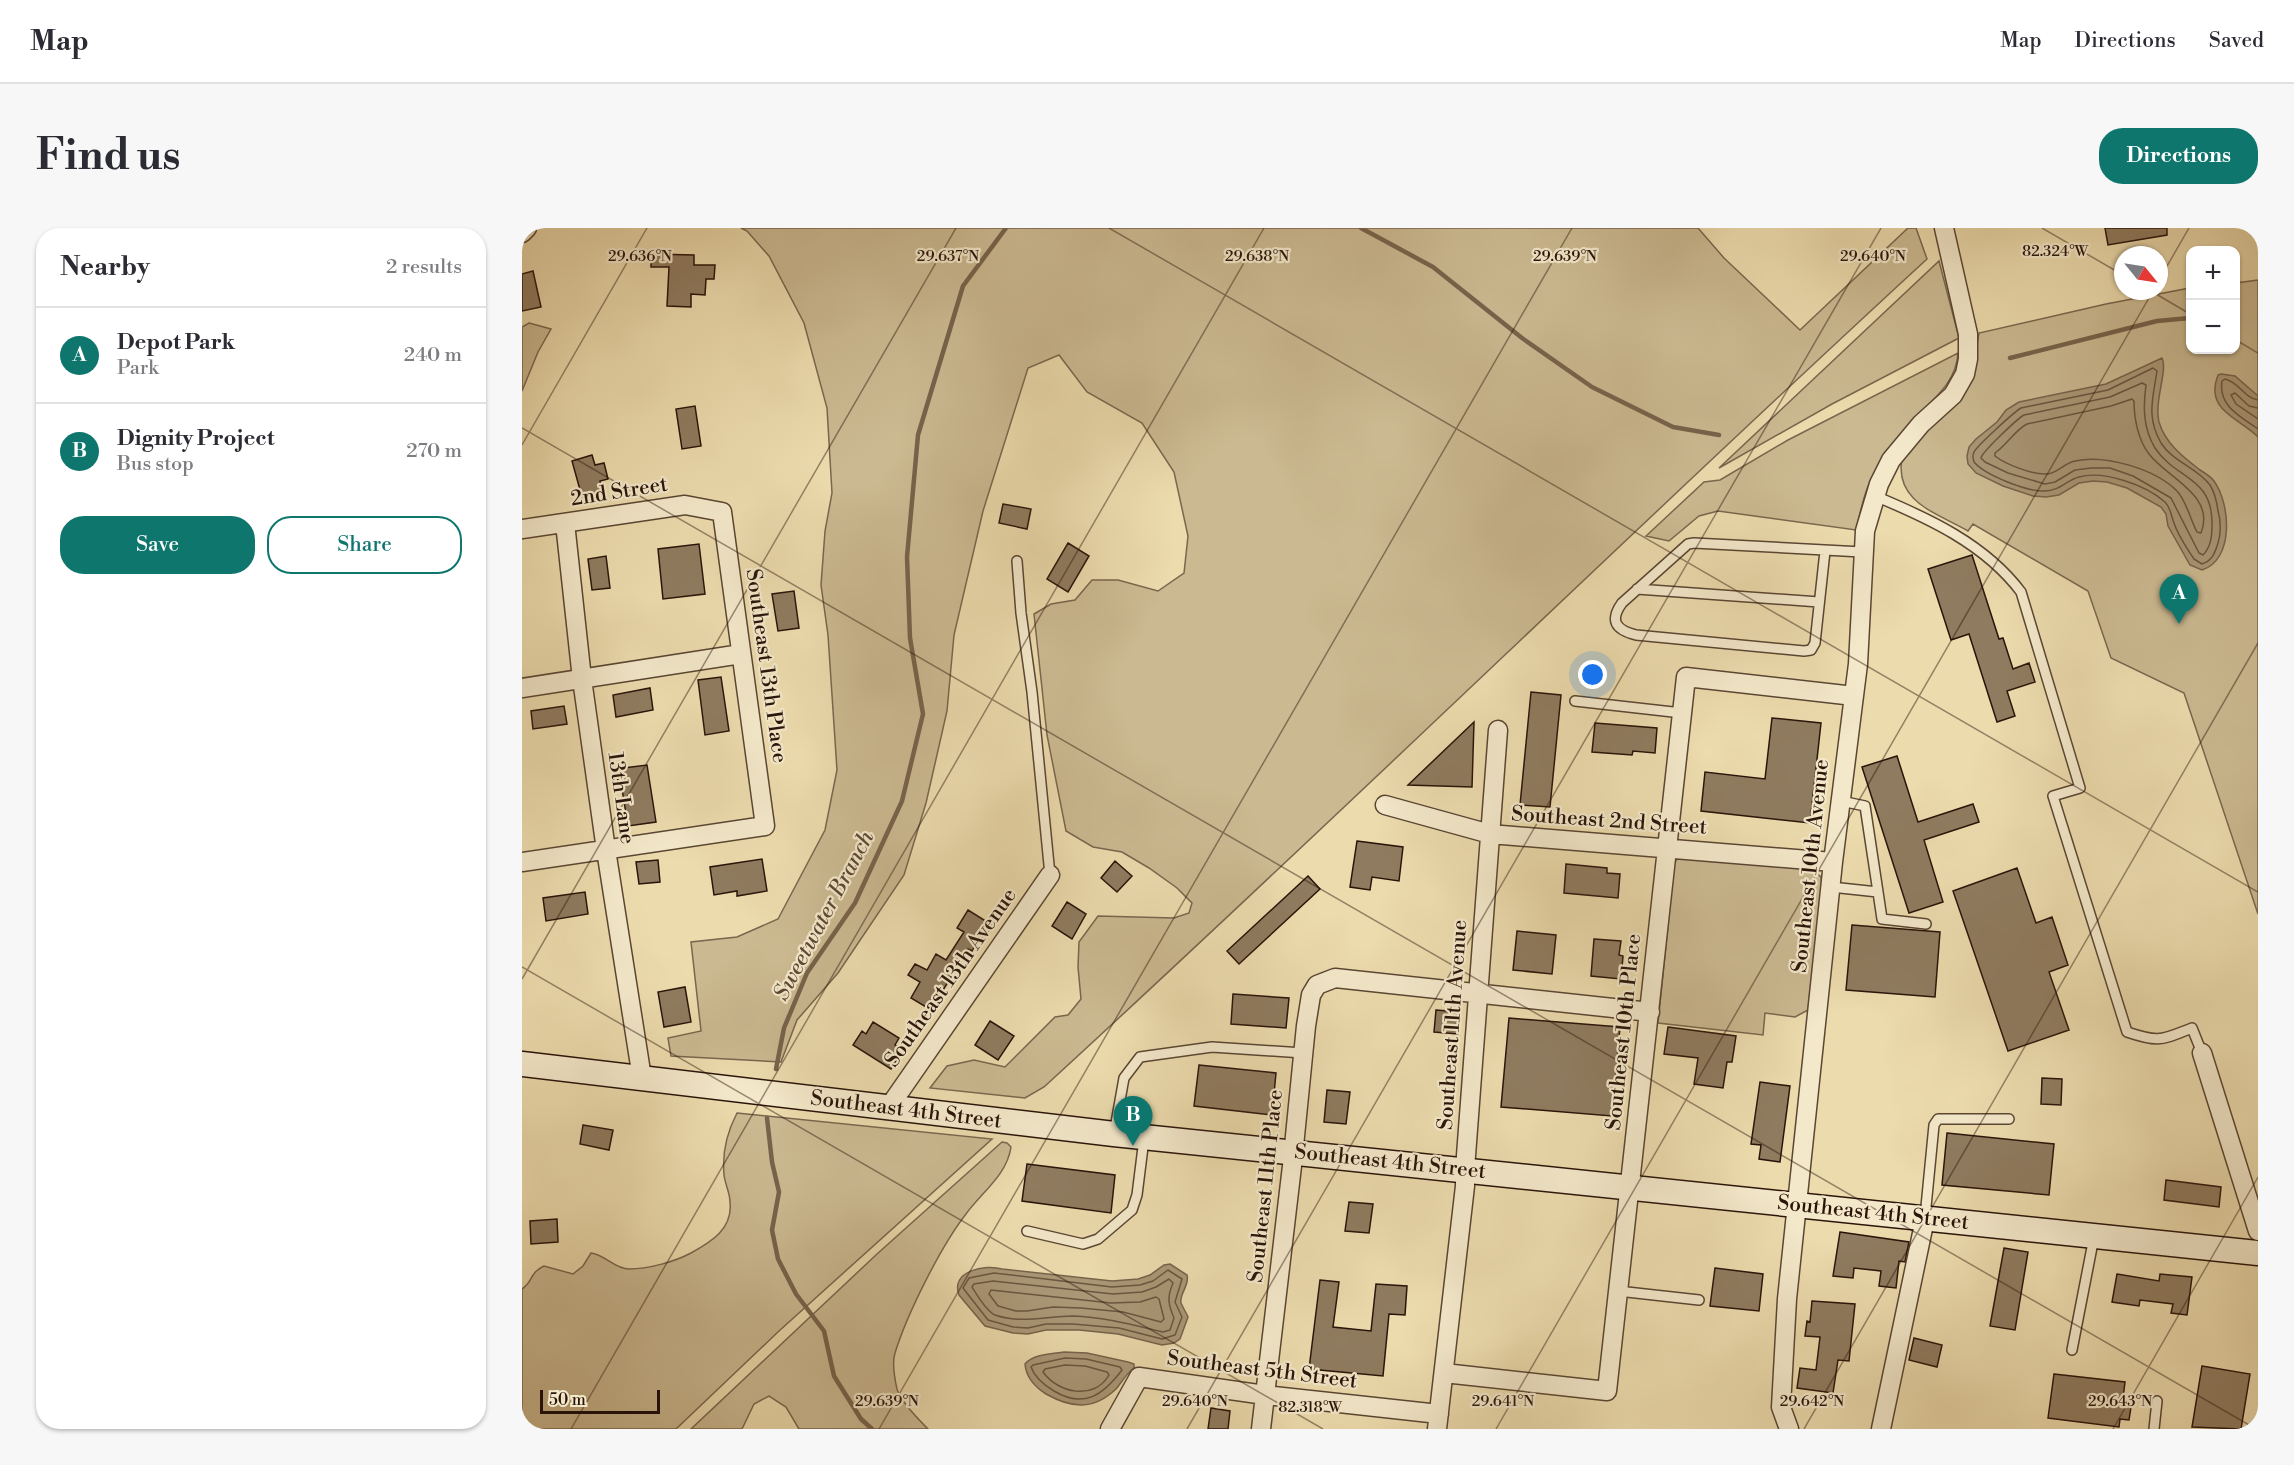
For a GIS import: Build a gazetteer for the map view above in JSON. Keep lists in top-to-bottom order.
{
  "streets": {
    "street": [
      "2nd Street",
      "Southeast 13th Place",
      "13th Lane",
      "Southeast 2nd Street",
      "Southeast 10th Avenue",
      "Southeast 13th Avenue",
      "Southeast 11th Avenue",
      "Southeast 10th Place",
      "Southeast 4th Street",
      "Southeast 11th Place",
      "Southeast 5th Street"
    ]
  },
  "crossings": [
    ["2nd Street", "Southeast 13th Place"],
    ["2nd Street", "13th Lane"],
    ["Southeast 13th Place", "13th Lane"],
    ["13th Lane", "Southeast 4th Street"],
    ["Southeast 2nd Street", "Southeast 10th Avenue"],
    ["Southeast 2nd Street", "Southeast 11th Avenue"],
    ["Southeast 2nd Street", "Southeast 10th Place"],
    ["Southeast 10th Avenue", "Southeast 10th Place"],
    ["Southeast 10th Avenue", "Southeast 4th Street"],
    ["Southeast 13th Avenue", "Southeast 4th Street"],
    ["Southeast 11th Avenue", "Southeast 10th Place"],
    ["Southeast 11th Avenue", "Southeast 4th Street"],
    ["Southeast 11th Avenue", "Southeast 11th Place"],
    ["Southeast 11th Avenue", "Southeast 5th Street"],
    ["Southeast 10th Place", "Southeast 4th Street"],
    ["Southeast 4th Street", "Southeast 11th Place"],
    ["Southeast 11th Place", "Southeast 5th Street"]
  ],
  "water": ["Sweetwater Branch"],
  "scale_bar": "50 m",
  "north": "bottom right",
  "page": {
    "header": "Map",
    "nav": ["Map", "Directions", "Saved"],
    "buttons": [
      "Directions",
      ["Save", "Share"]
    ],
    "title": "Find us",
    "heading": ["Nearby", "2 results"],
    "map_buttons": ["+", "−"],
    "list": [
      {
        "mark": "A",
        "name": "Depot Park",
        "note": "Park",
        "value": "240 m"
      },
      {
        "mark": "B",
        "name": "Dignity Project",
        "note": "Bus stop",
        "value": "270 m"
      }
    ],
    "pins": ["A", "B"],
    "scale": "50 m"
  },
  "coordinates": [
    "82.324°W",
    "29.636°N",
    "29.637°N",
    "29.638°N",
    "29.639°N",
    "29.640°N",
    "29.641°N",
    "29.642°N",
    "29.643°N",
    "82.318°W"
  ]
}
